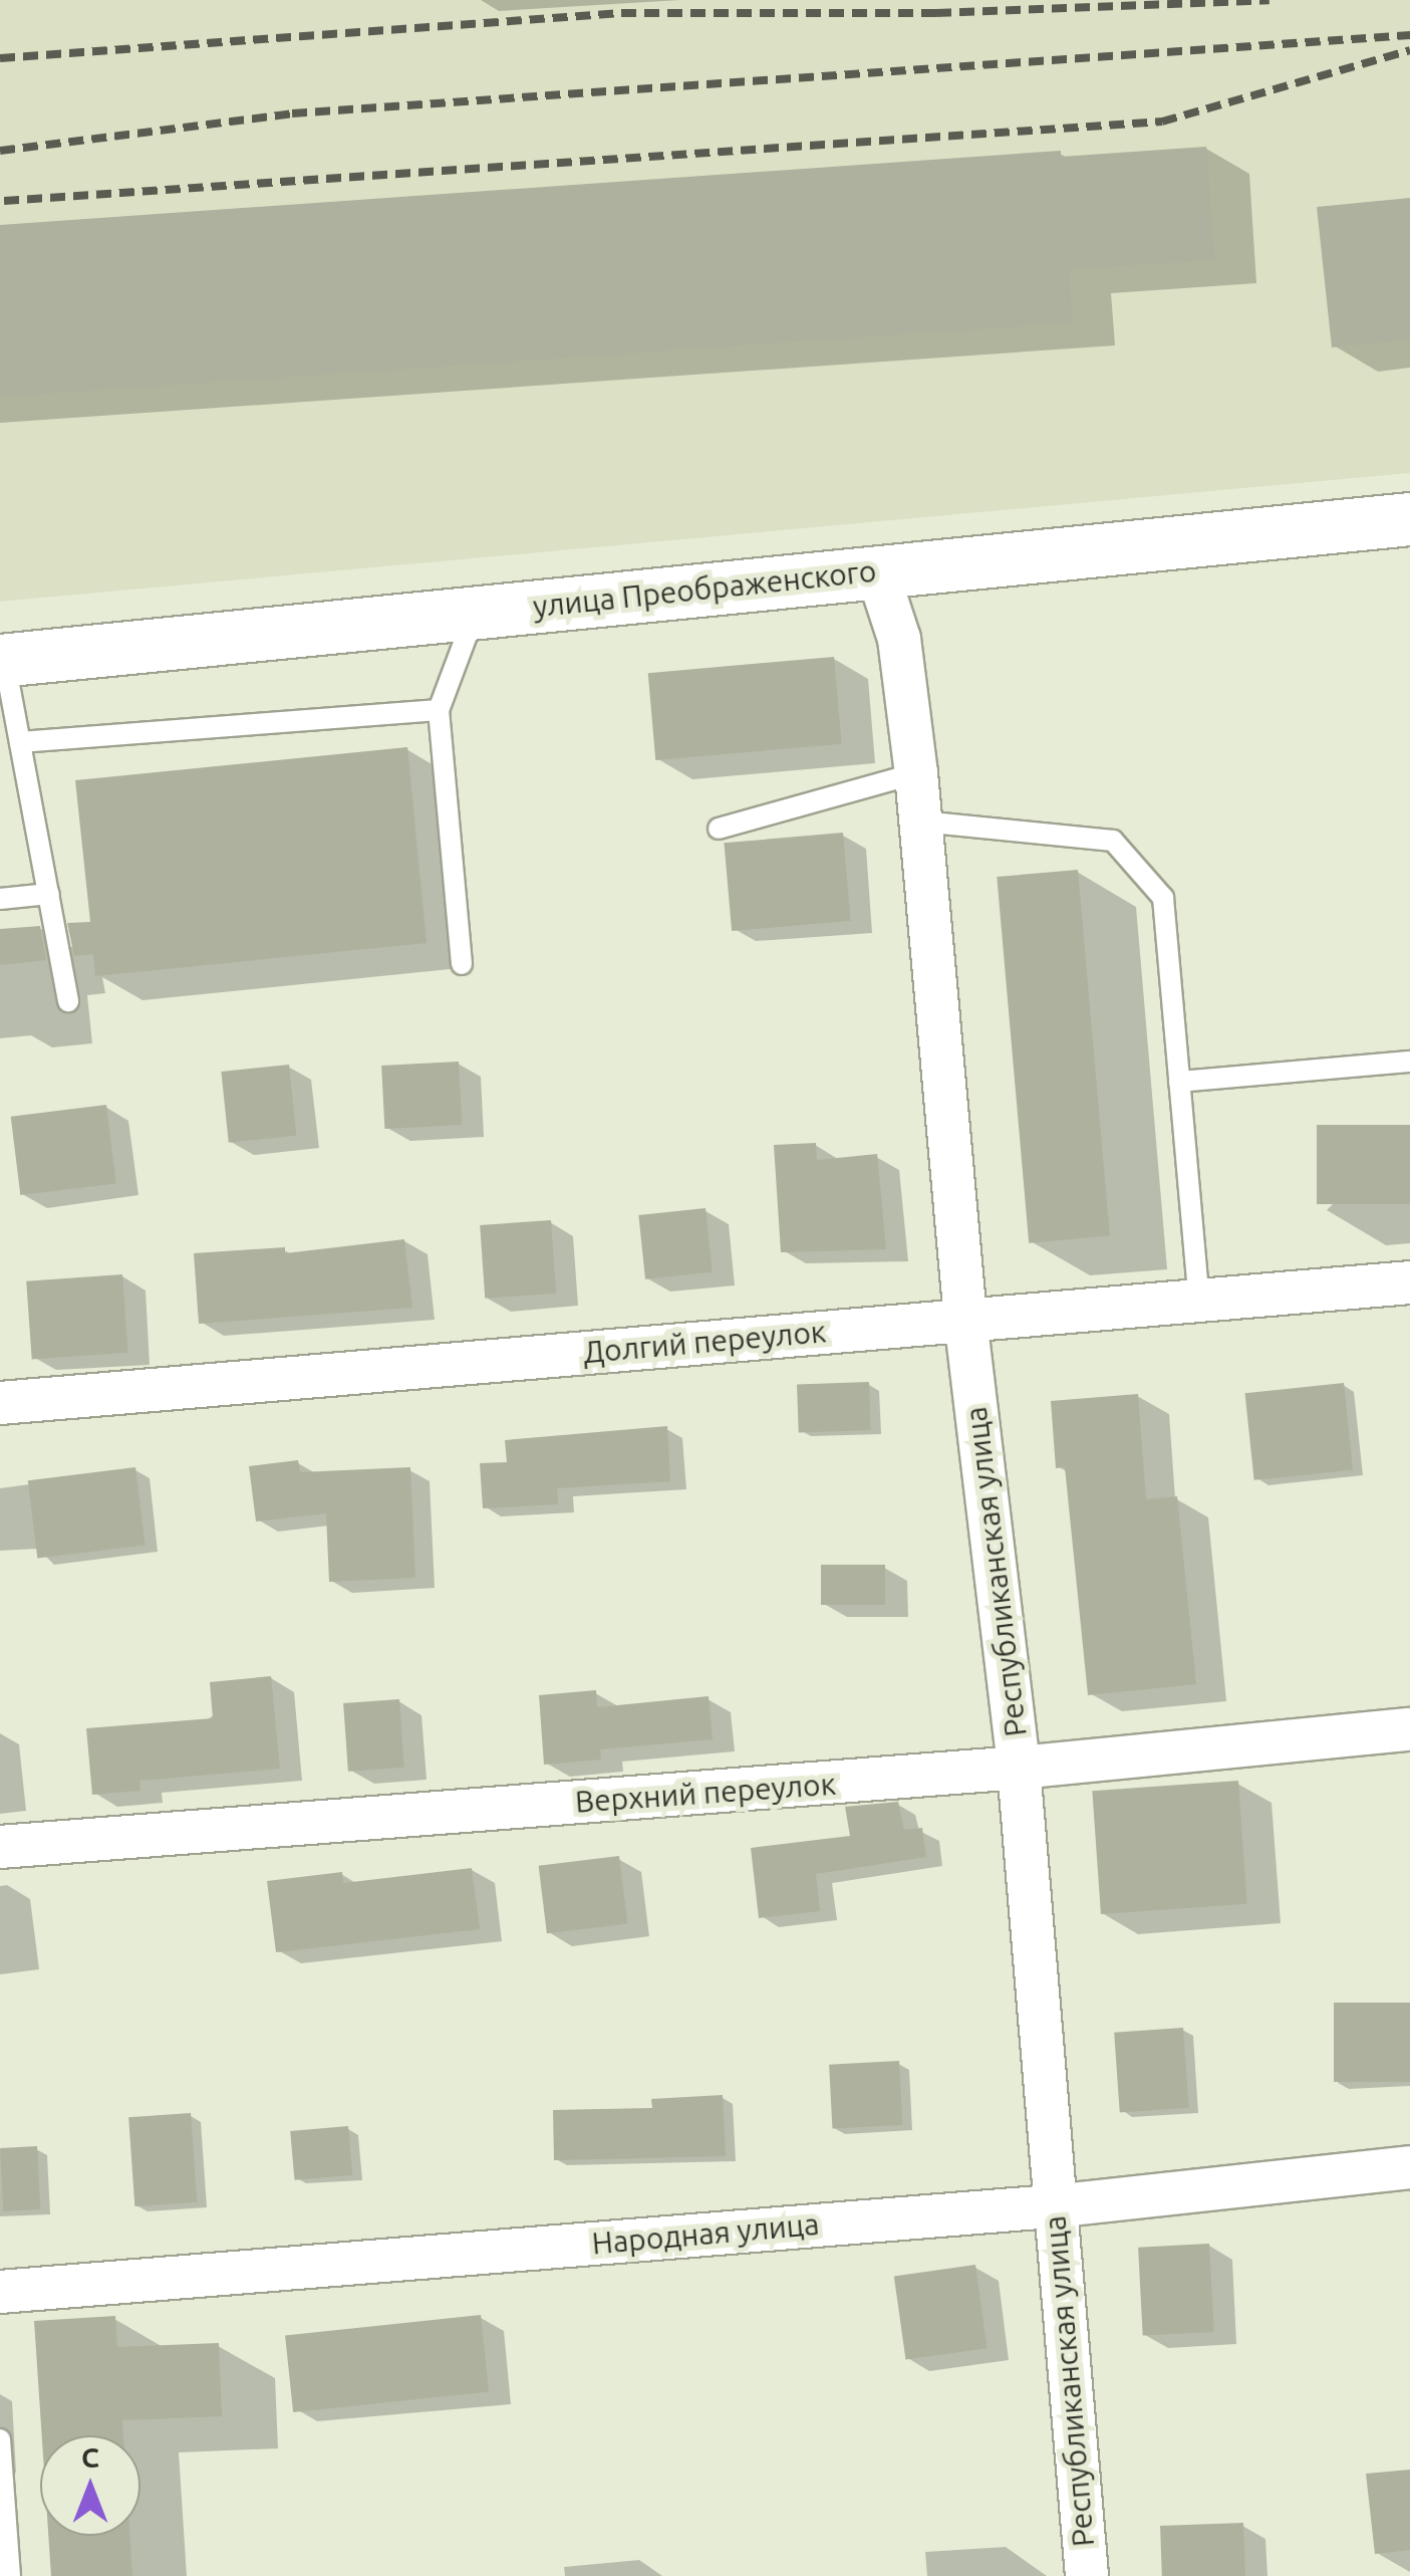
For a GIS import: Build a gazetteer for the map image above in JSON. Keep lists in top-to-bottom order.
{
  "streets": {
    "street": [
      "улица Преображенского",
      "Долгий переулок",
      "Республиканская улица",
      "Верхний переулок",
      "Народная улица"
    ]
  },
  "crossings": [
    ["улица Преображенского", "Республиканская улица"],
    ["Долгий переулок", "Республиканская улица"],
    ["Республиканская улица", "Верхний переулок"],
    ["Республиканская улица", "Народная улица"]
  ],
  "north": "top"
}
